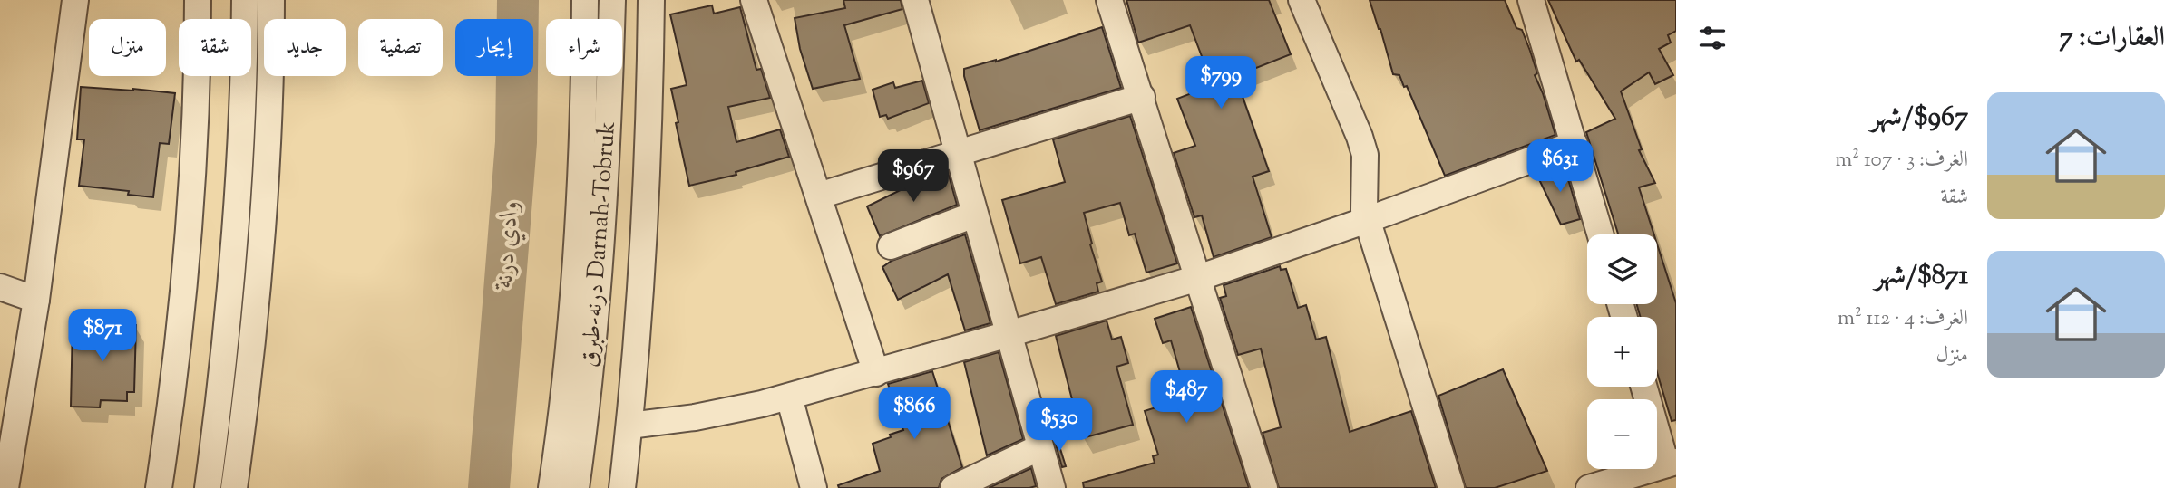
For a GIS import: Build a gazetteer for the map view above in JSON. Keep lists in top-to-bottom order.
{
  "streets": {
    "street": ["درنه-طبرق Darnah-Tobruk"]
  },
  "water": ["وادي درنة"],
  "page": {
    "heading": "العقارات: 7",
    "chip": [
      "شراء",
      "إيجار",
      "تصفية",
      "جديد",
      "شقة",
      "منزل"
    ],
    "price": [
      "$799",
      "$631",
      "$967",
      "$871",
      "$487",
      "$866",
      "$530"
    ],
    "list": [
      {
        "name": "$967/شهر",
        "note": "الغرف: 3 · 107 m² · شقة"
      },
      {
        "name": "$871/شهر",
        "note": "الغرف: 4 · 112 m² · منزل"
      }
    ],
    "map_buttons": ["+", "−"]
  }
}
